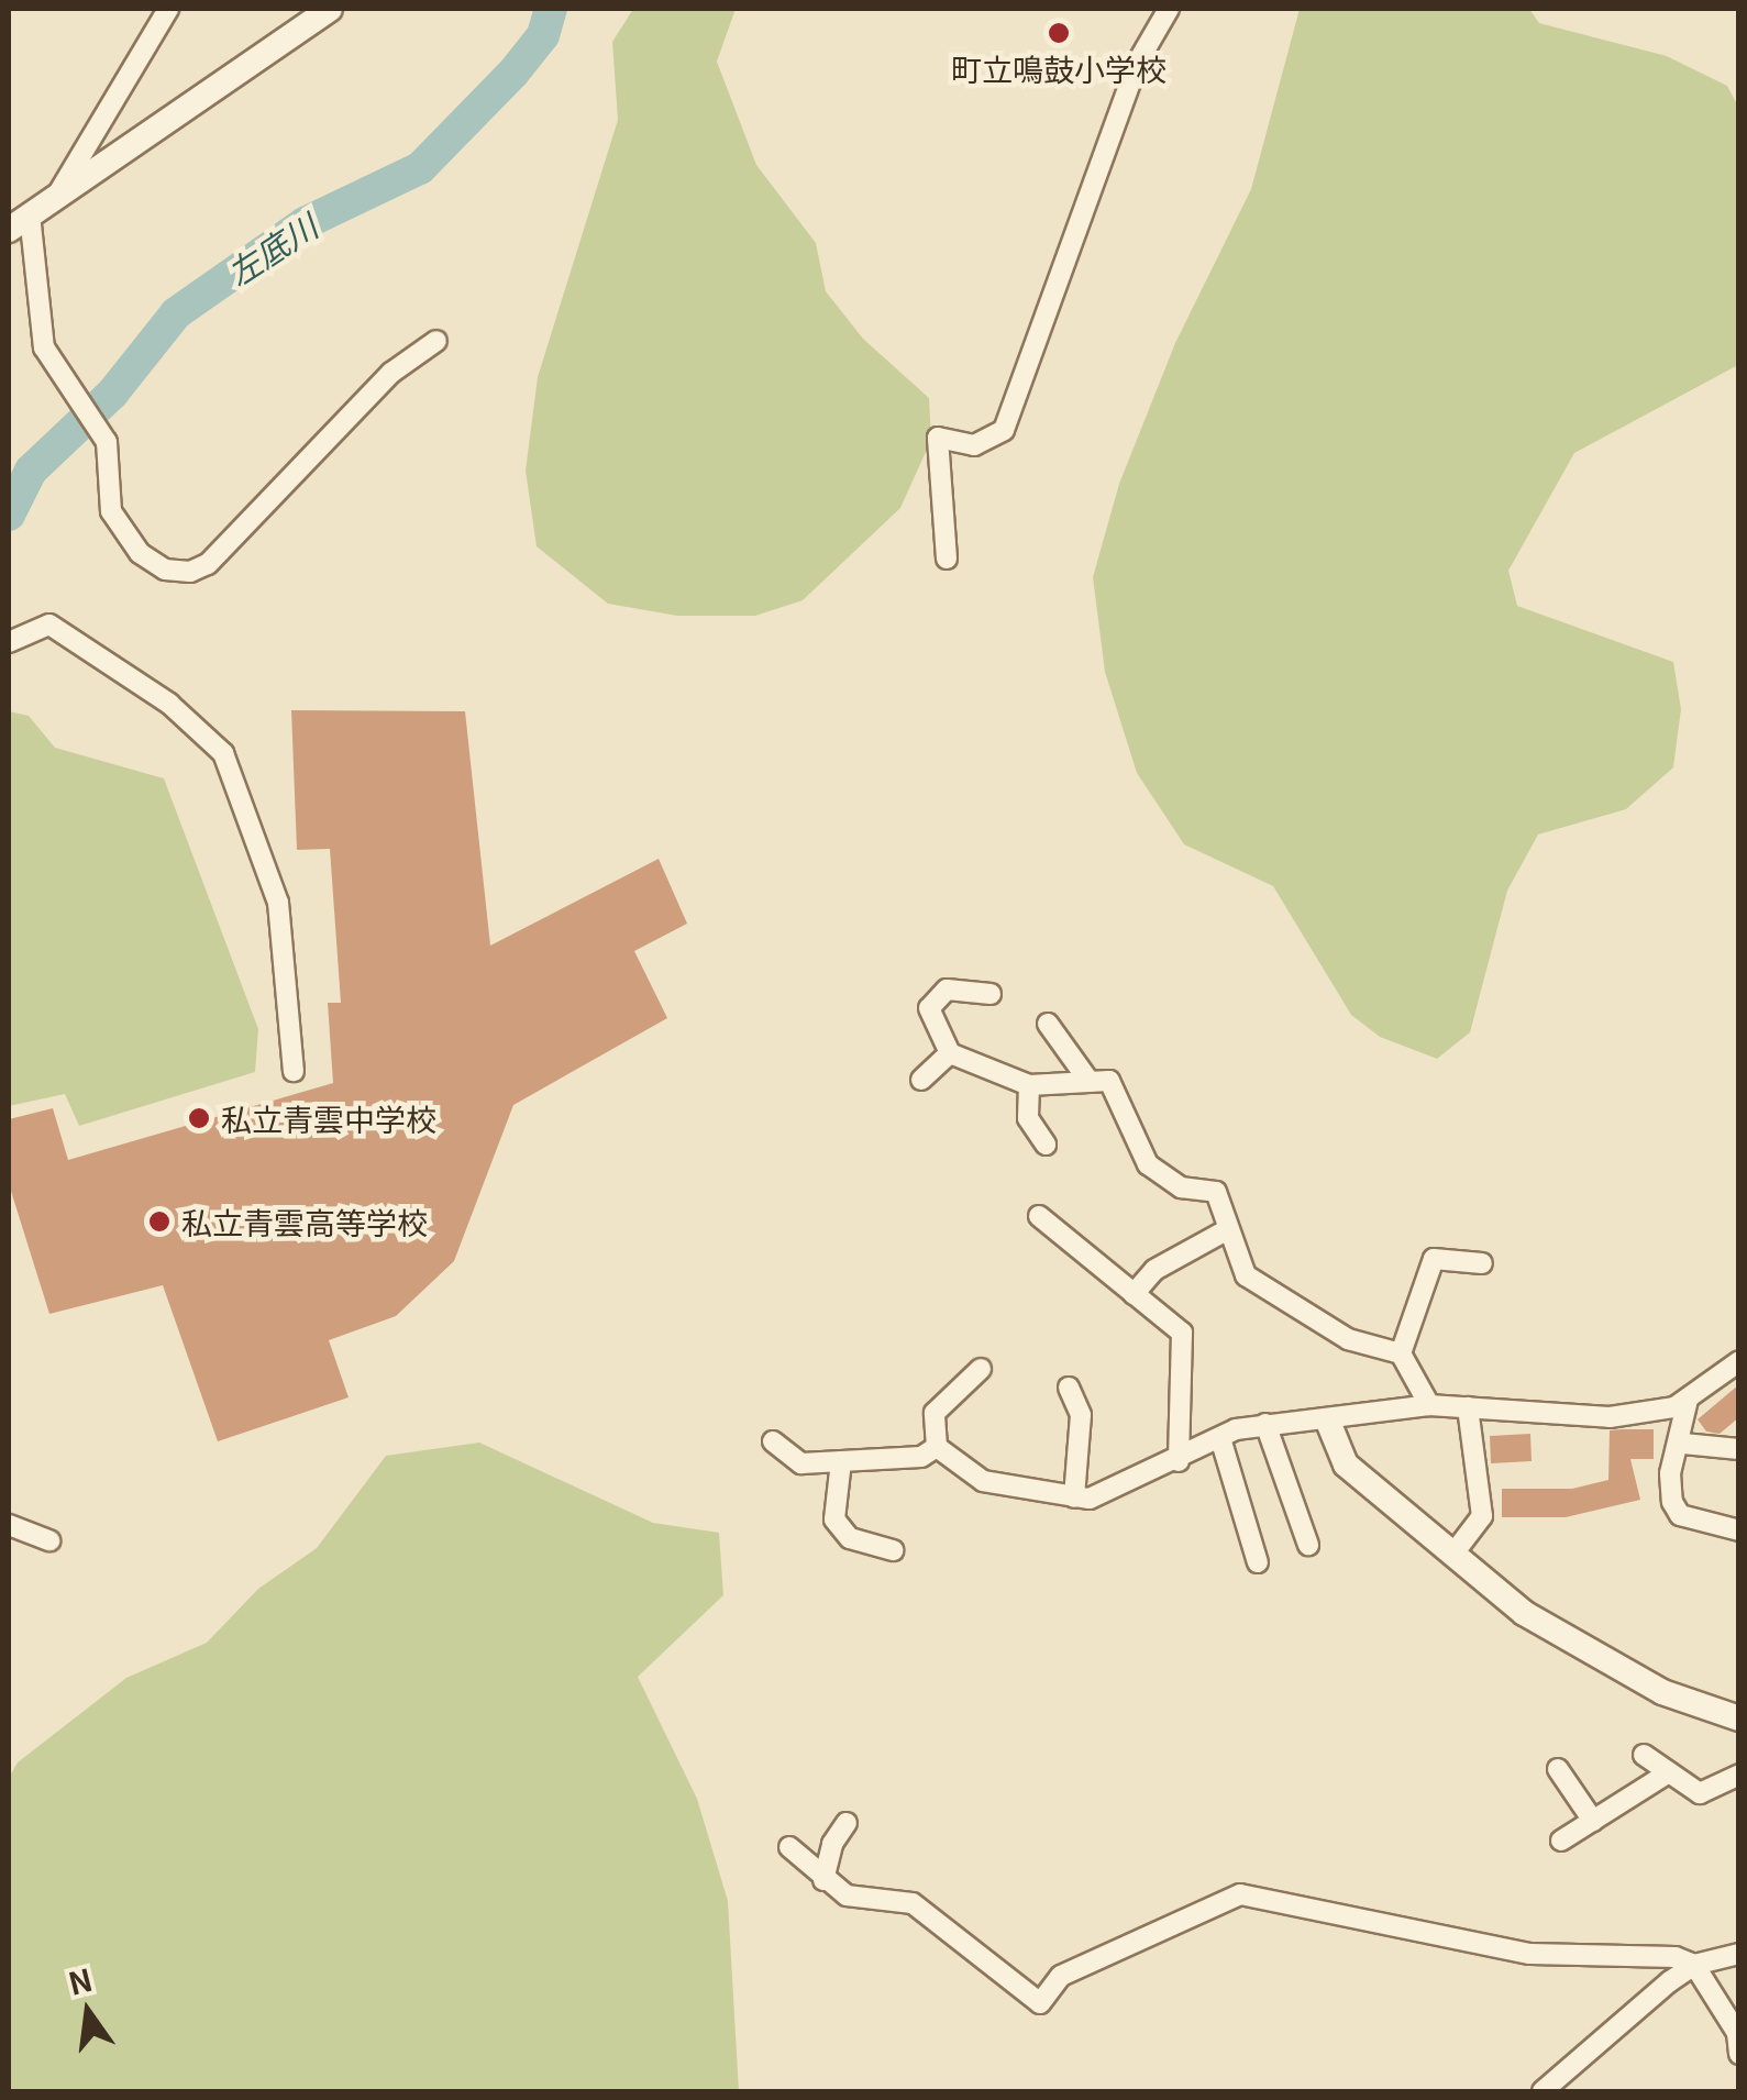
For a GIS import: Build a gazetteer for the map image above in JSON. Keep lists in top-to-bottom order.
{
  "water": ["左底川"],
  "places": ["町立鳴鼓小学校", "私立青雲中学校", "私立青雲高等学校"],
  "north": "top"
}
